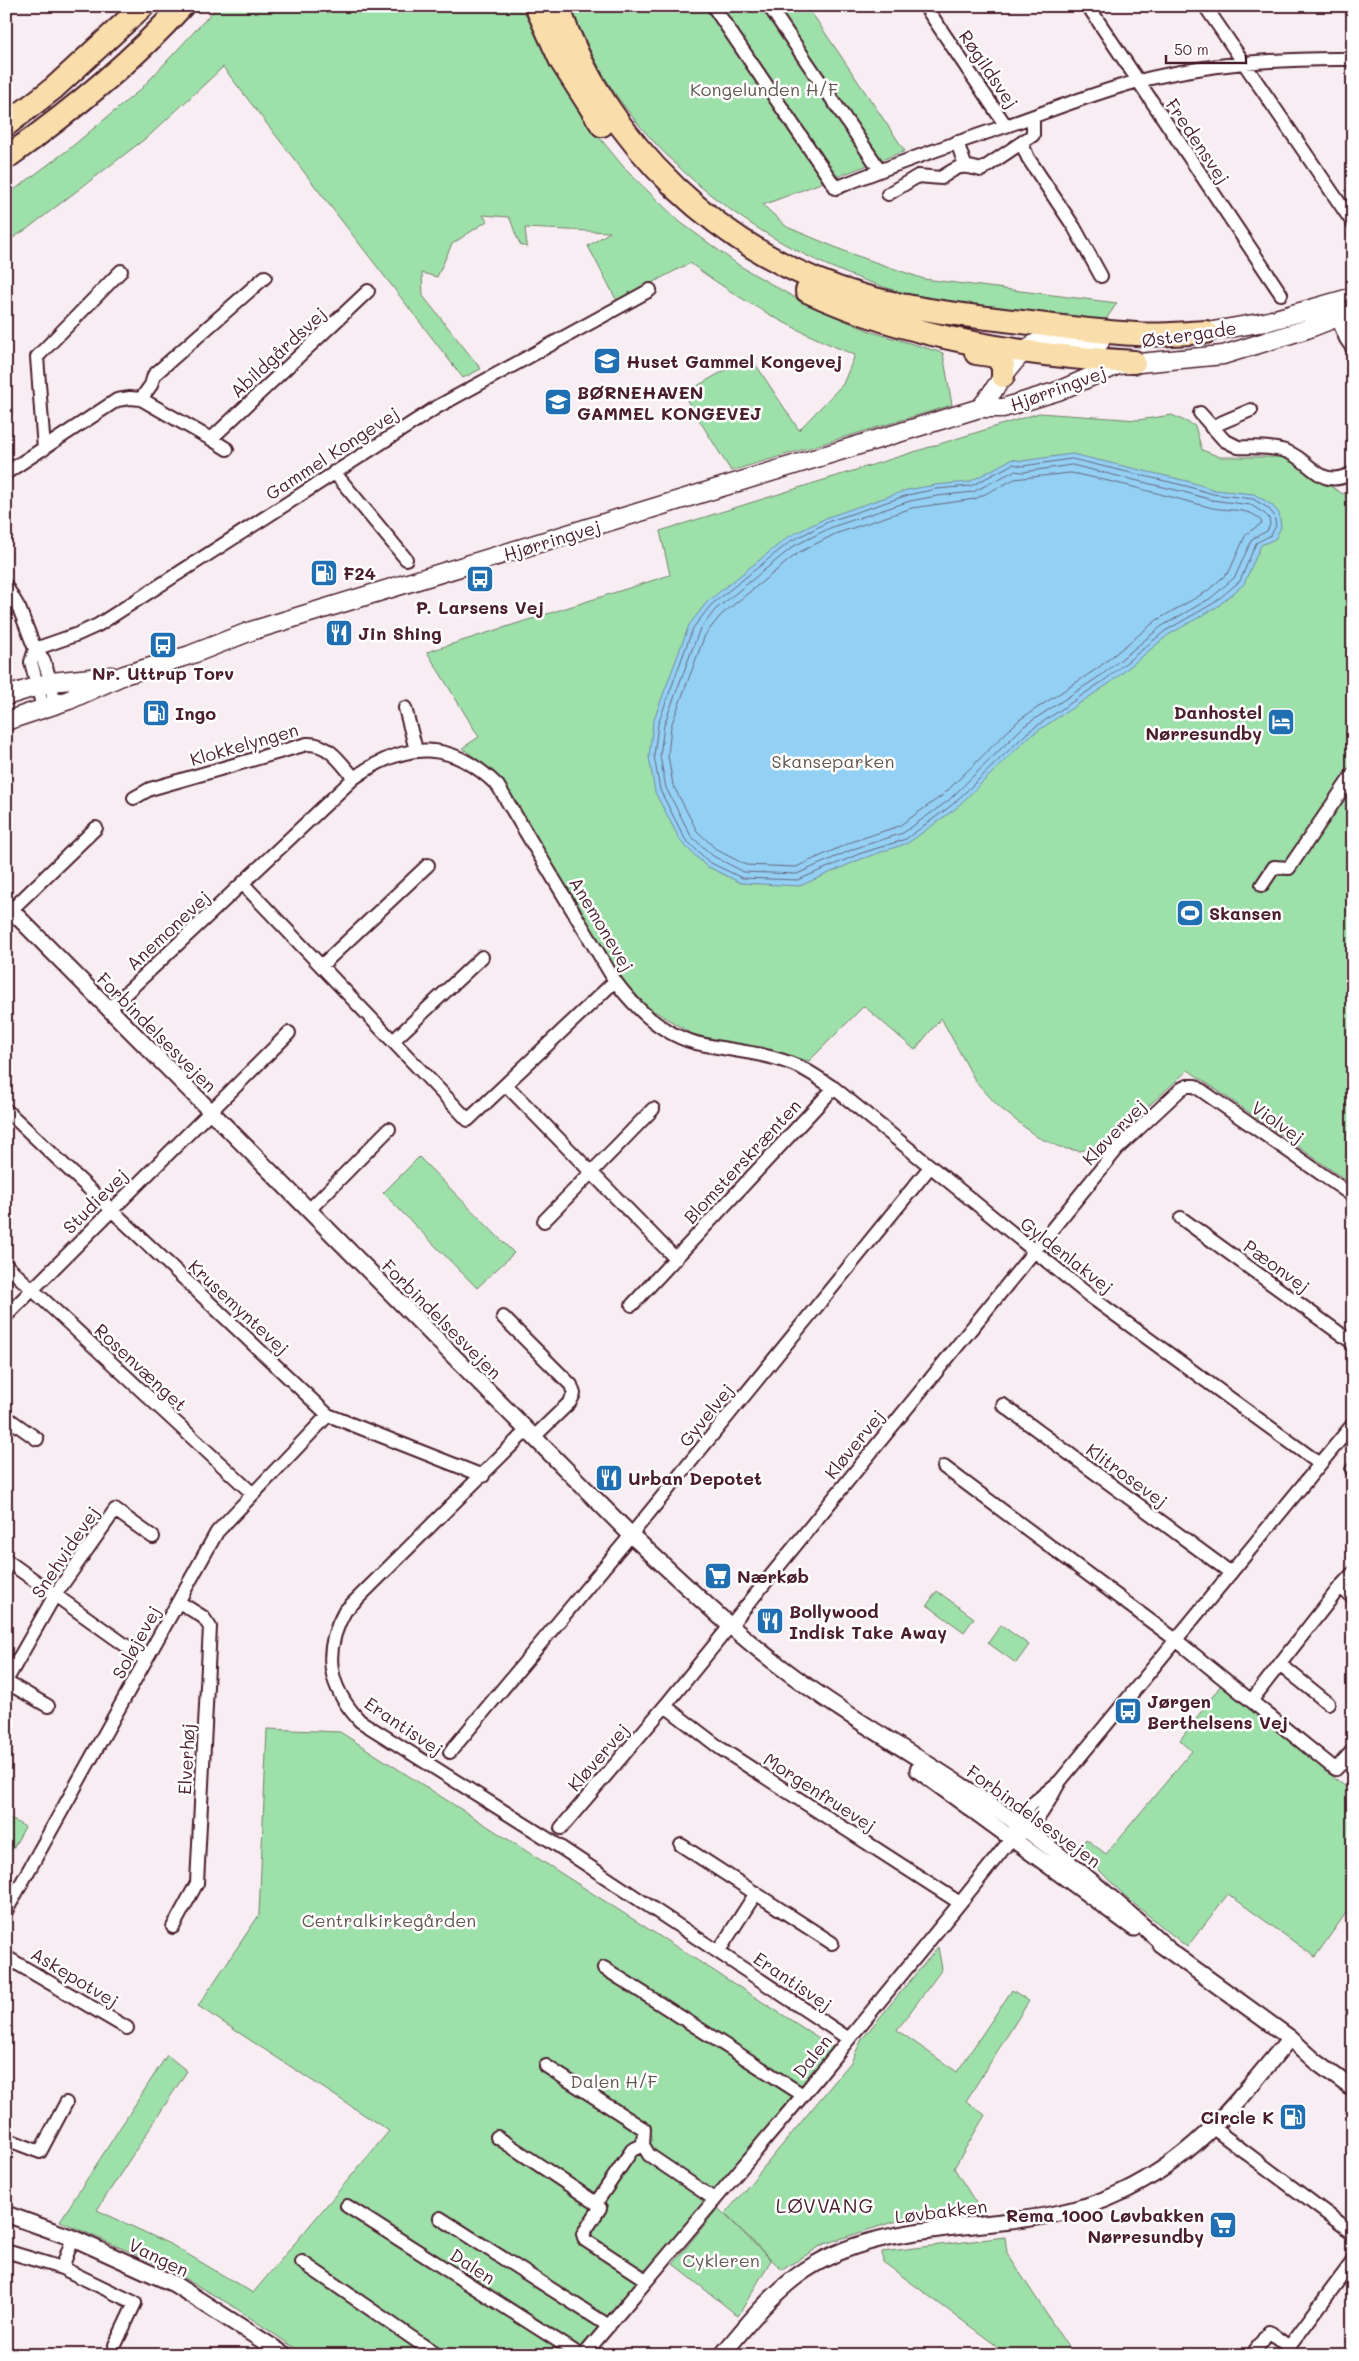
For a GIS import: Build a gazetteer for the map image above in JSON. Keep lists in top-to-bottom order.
{
  "streets": {
    "main road": ["Østergade", "Hjørringvej"],
    "street": [
      "Røgildsvej",
      "Fredensvej",
      "Abildgårdsvej",
      "Gammel Kongevej",
      "Klokkelyngen",
      "Anemonevej",
      "Forbindelsesvejen",
      "Violvej",
      "Kløvervej",
      "Blomsterskrænten",
      "Studievej",
      "Gyldenlakvej",
      "Pæonvej",
      "Krusemyntevej",
      "Rosenvænget",
      "Gyvelvej",
      "Klitrosevej",
      "Snehvidevej",
      "Soløjevej",
      "Erantisvej",
      "Elverhøj",
      "Morgenfruevej",
      "Askepotvej",
      "Dalen",
      "Løvbakken",
      "Vangen"
    ]
  },
  "crossings": [
    ["Østergade", "Hjørringvej"],
    ["Klokkelyngen", "Anemonevej"],
    ["Anemonevej", "Forbindelsesvejen"],
    ["Anemonevej", "Gyldenlakvej"],
    ["Forbindelsesvejen", "Kløvervej"],
    ["Forbindelsesvejen", "Studievej"],
    ["Forbindelsesvejen", "Gyvelvej"],
    ["Forbindelsesvejen", "Erantisvej"],
    ["Forbindelsesvejen", "Løvbakken"],
    ["Violvej", "Kløvervej"],
    ["Kløvervej", "Gyldenlakvej"],
    ["Kløvervej", "Morgenfruevej"],
    ["Blomsterskrænten", "Gyldenlakvej"],
    ["Studievej", "Krusemyntevej"],
    ["Studievej", "Rosenvænget"],
    ["Gyldenlakvej", "Gyvelvej"],
    ["Krusemyntevej", "Soløjevej"],
    ["Krusemyntevej", "Erantisvej"],
    ["Rosenvænget", "Soløjevej"],
    ["Soløjevej", "Elverhøj"],
    ["Erantisvej", "Dalen"]
  ],
  "districts": ["LØVVANG"],
  "parks": [
    "Kongelunden H/F",
    "Skanseparken",
    "Centralkirkegården",
    "Dalen H/F",
    "Cykleren"
  ],
  "places": {
    "school or university": ["Huset Gammel Kongevej", "BØRNEHAVEN GAMMEL KONGEVEJ"],
    "fuel station": ["F24", "Ingo", "Circle K"],
    "bus stop": ["P. Larsens Vej", "Nr. Uttrup Torv", "Jørgen Berthelsens Vej"],
    "restaurant": ["Jin Shing", "Urban Depotet", "Bollywood Indisk Take Away"],
    "hotel": ["Danhostel Nørresundby"],
    "sports": ["Skansen"],
    "supermarket": ["Nærkøb", "Rema 1000 Løvbakken Nørresundby"]
  },
  "scale_bar": "50 m"
}
